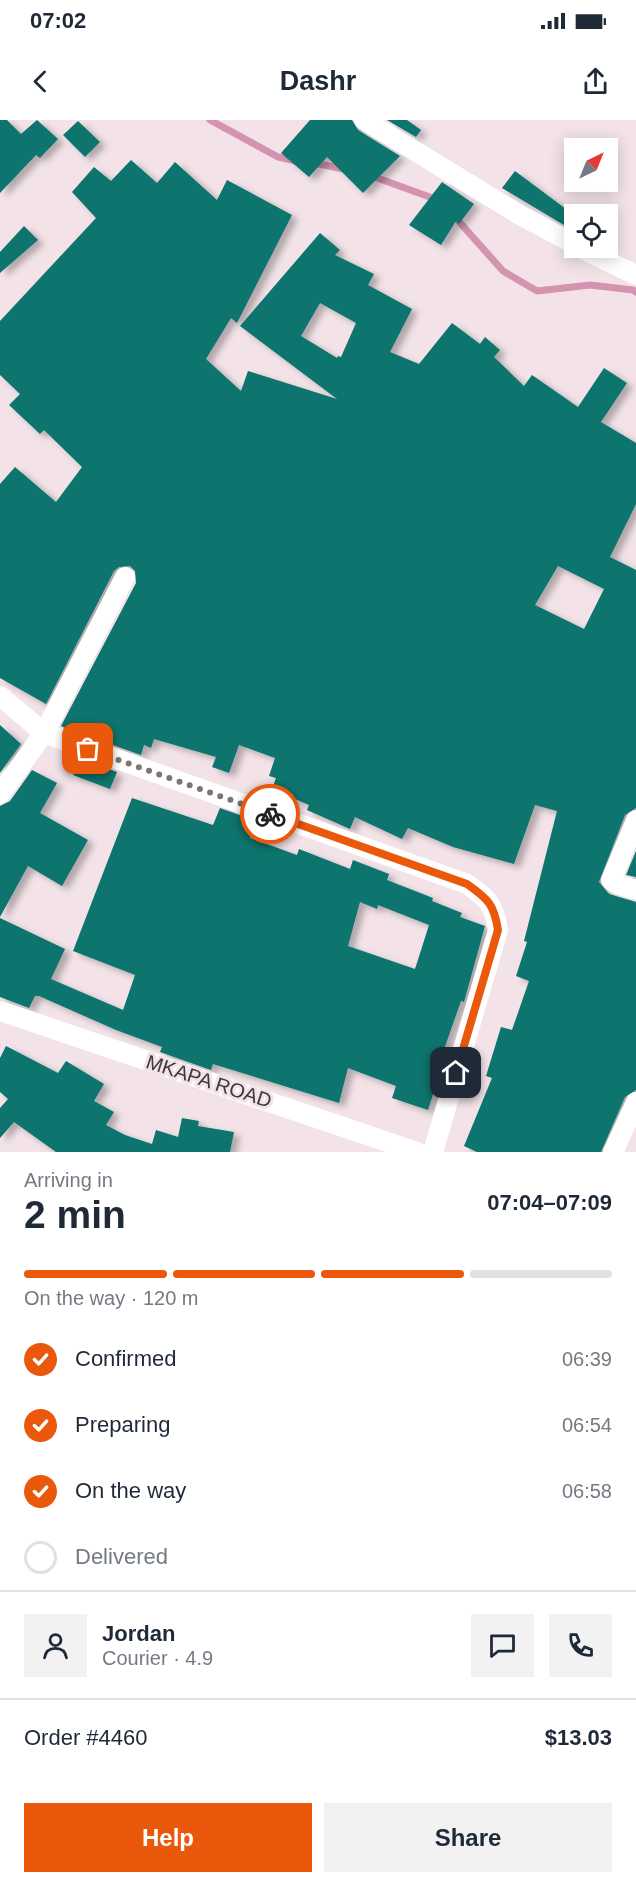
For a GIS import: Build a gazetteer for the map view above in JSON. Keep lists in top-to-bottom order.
{
  "streets": {
    "street": ["MKAPA ROAD"]
  },
  "north": "top right",
  "page": {
    "status": "07:02",
    "header": "Dashr",
    "heading": ["2 min", "Arriving in", "07:04–07:09"],
    "panel": [
      "Jordan",
      "Courier · 4.9",
      "Order #4460",
      "$13.03"
    ],
    "bar": "On the way · 120 m",
    "list": [
      ["Confirmed", "06:39"],
      ["Preparing", "06:54"],
      ["On the way", "06:58"],
      "Delivered"
    ],
    "buttons": ["Help", "Share"]
  }
}
